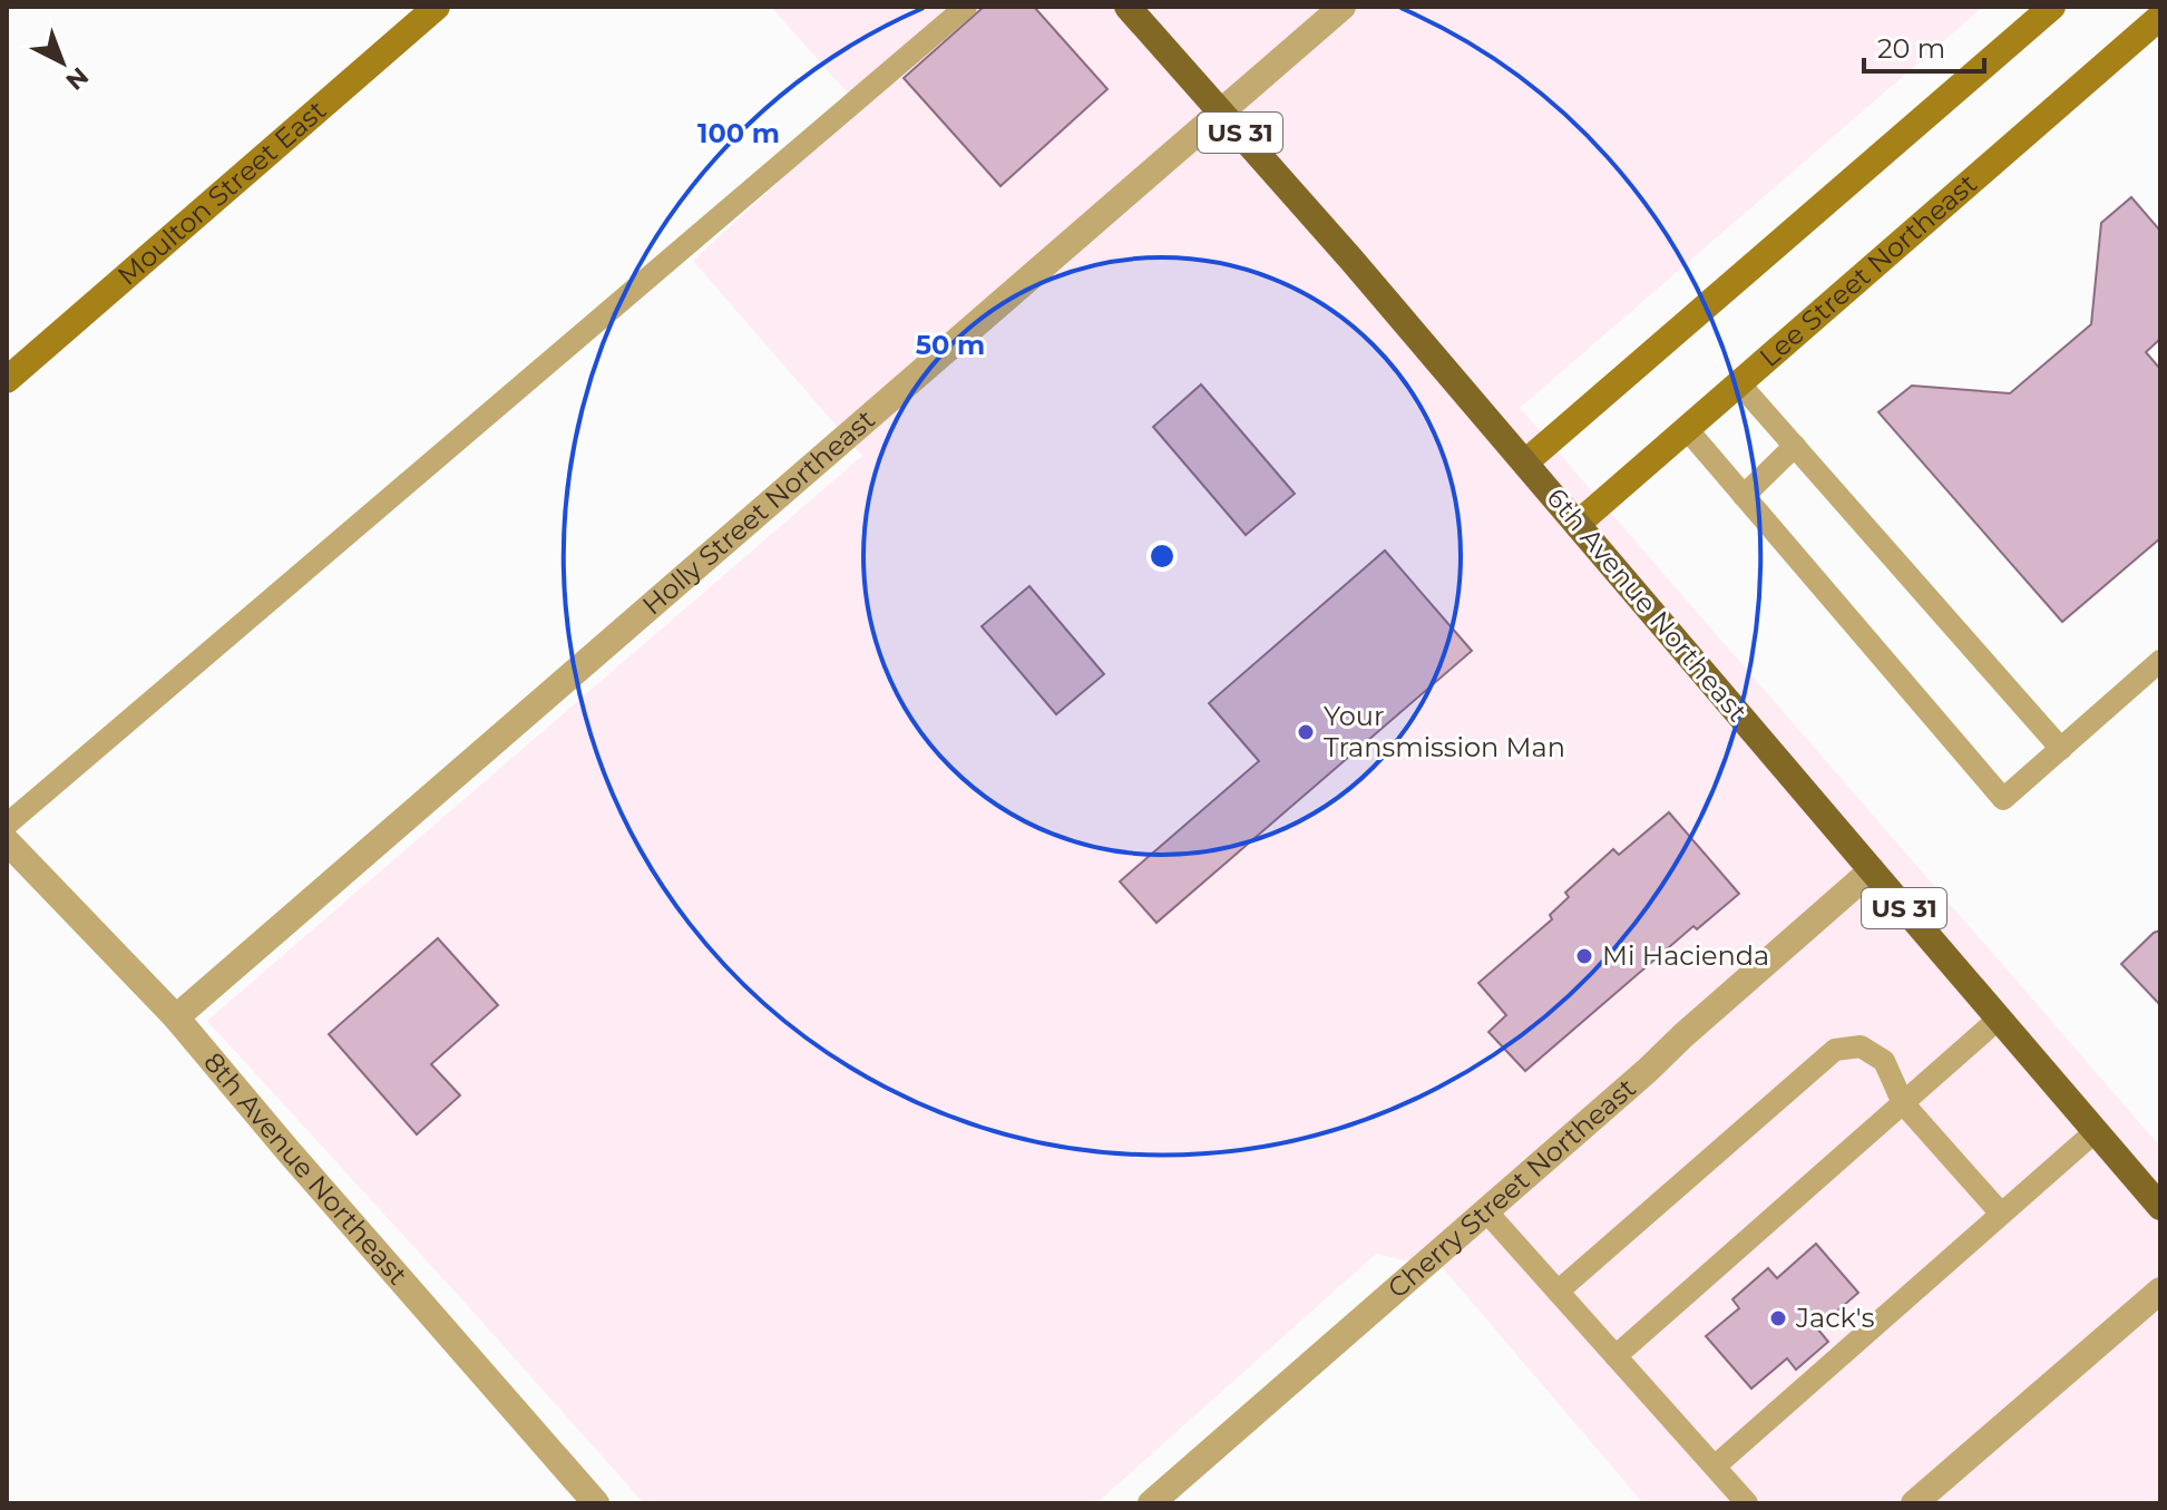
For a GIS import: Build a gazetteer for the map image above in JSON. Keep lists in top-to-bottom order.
{
  "streets": {
    "main road": ["US 31", "6th Avenue Northeast"],
    "street": [
      "Moulton Street East",
      "Lee Street Northeast",
      "Holly Street Northeast",
      "8th Avenue Northeast",
      "Cherry Street Northeast"
    ]
  },
  "crossings": [
    ["Lee Street Northeast", "6th Avenue Northeast"],
    ["Holly Street Northeast", "6th Avenue Northeast"],
    ["Holly Street Northeast", "8th Avenue Northeast"],
    ["6th Avenue Northeast", "Cherry Street Northeast"]
  ],
  "places": ["Your Transmission Man", "Mi Hacienda", "Jack's"],
  "scale_bar": "20 m",
  "north": "bottom right",
  "rings": ["100 m", "50 m"]
}
